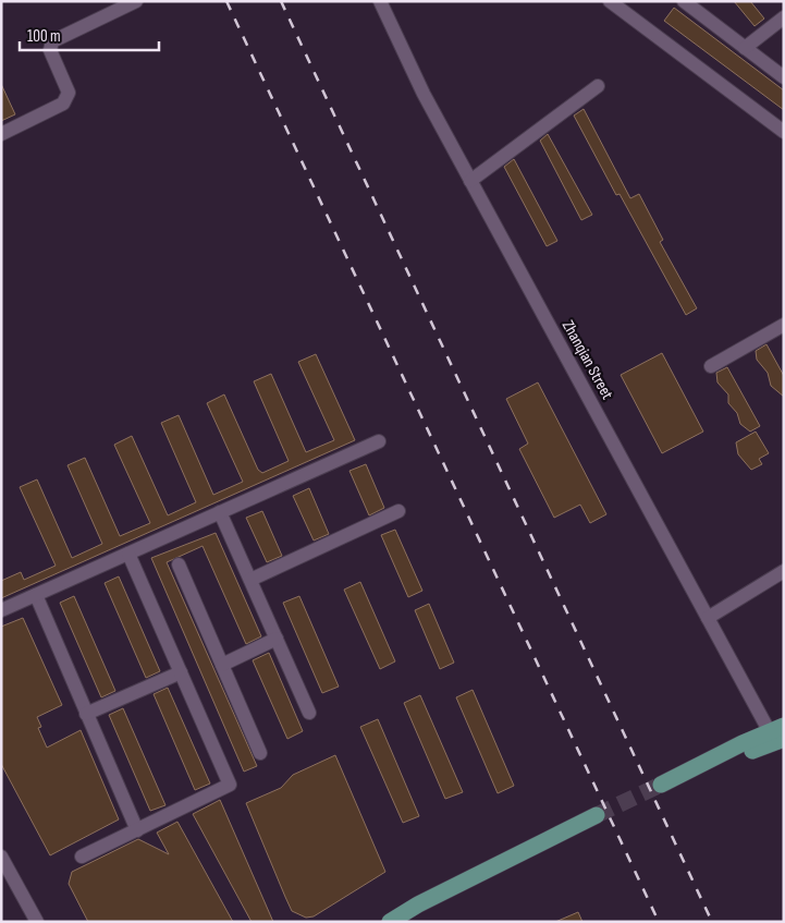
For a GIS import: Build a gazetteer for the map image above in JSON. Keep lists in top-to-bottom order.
{
  "streets": {
    "street": ["Zhanqian Street"]
  },
  "scale_bar": "100 m"
}
